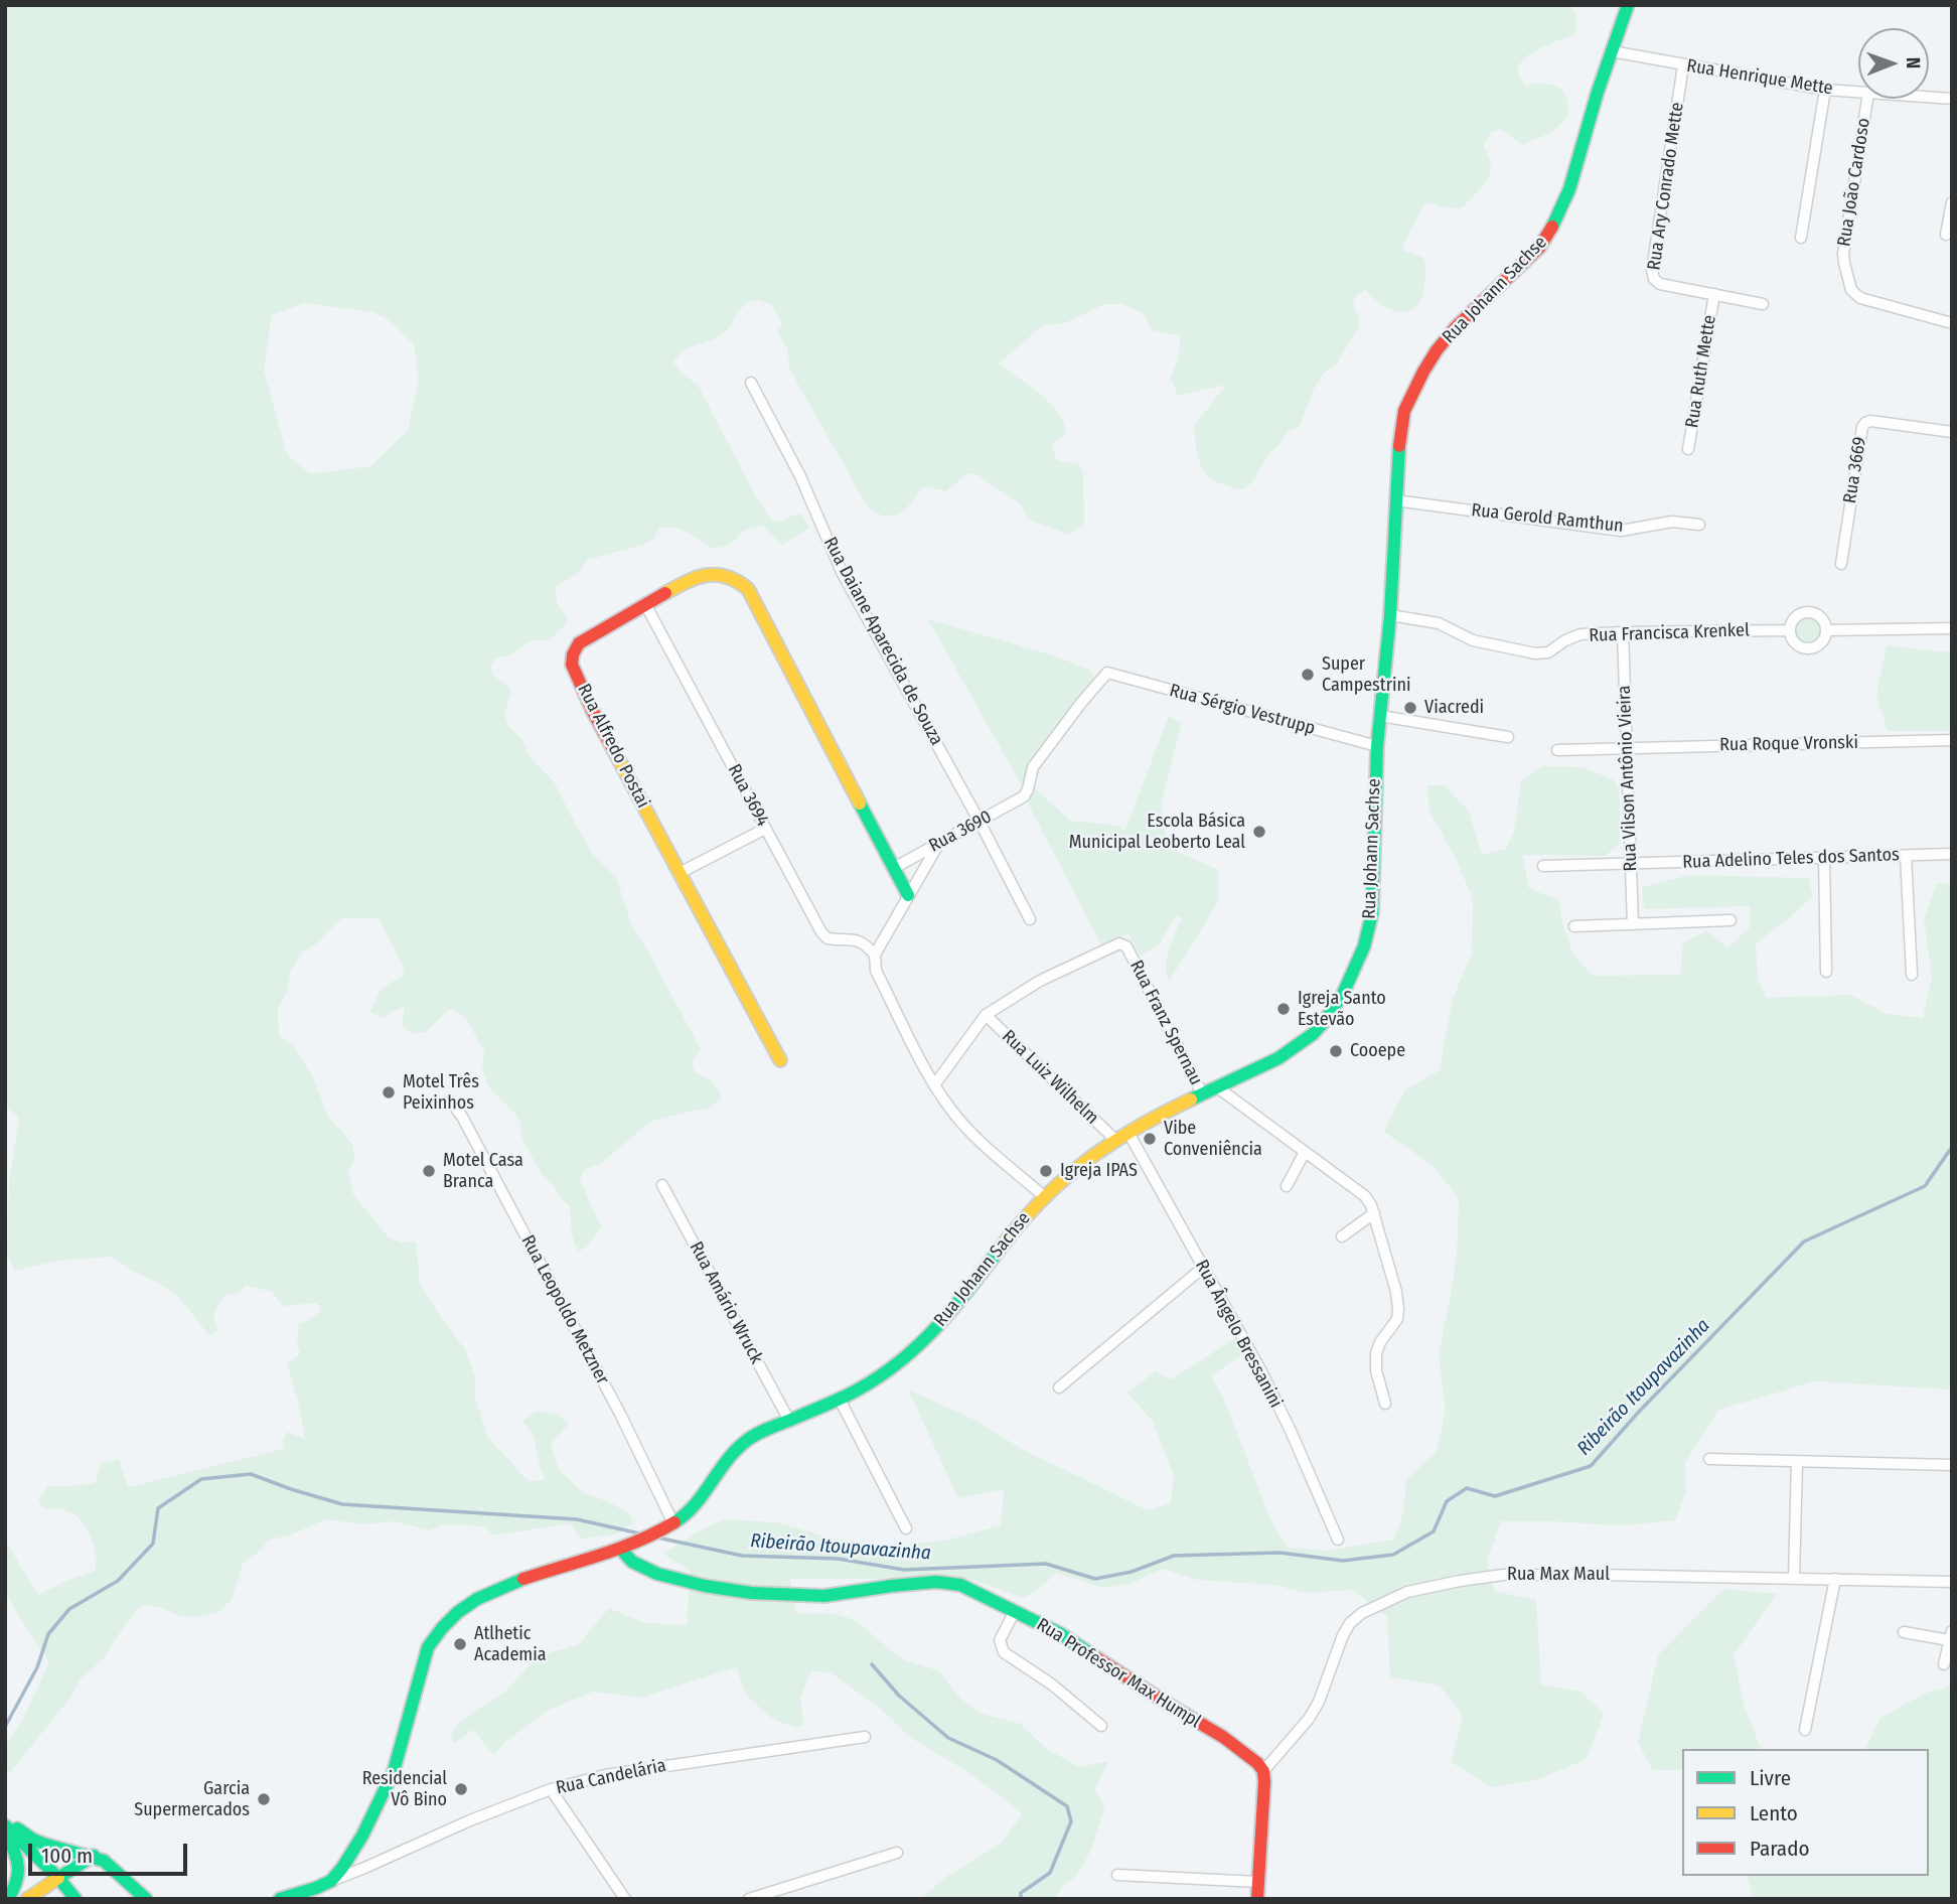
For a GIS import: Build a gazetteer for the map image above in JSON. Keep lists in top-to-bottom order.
{
  "streets": {
    "main road": ["Rua Johann Sachse", "Rua Alfredo Postai", "Rua Professor Max Humpl"],
    "street": [
      "Rua Henrique Mette",
      "Rua João Cardoso",
      "Rua Ary Conrado Mette",
      "Rua Ruth Mette",
      "Rua 3669",
      "Rua Gerold Ramthun",
      "Rua Francisca Krenkel",
      "Rua Daiane Aparecida de Souza",
      "Rua Sérgio Vestrupp",
      "Rua Roque Vronski",
      "Rua Vilson Antônio Vieira",
      "Rua 3694",
      "Rua 3690",
      "Rua Adelino Teles dos Santos",
      "Rua Franz Spernau",
      "Rua Luiz Wilhelm",
      "Rua Amário Wruck",
      "Rua Leopoldo Metzner",
      "Rua Ângelo Bressanini",
      "Rua Max Maul",
      "Rua Candelária"
    ]
  },
  "crossings": [
    ["Rua Henrique Mette", "Rua Ary Conrado Mette"],
    ["Rua Henrique Mette", "Rua Johann Sachse"],
    ["Rua Ary Conrado Mette", "Rua Ruth Mette"],
    ["Rua Johann Sachse", "Rua Gerold Ramthun"],
    ["Rua Johann Sachse", "Rua Francisca Krenkel"],
    ["Rua Johann Sachse", "Rua Sérgio Vestrupp"],
    ["Rua Johann Sachse", "Rua Franz Spernau"],
    ["Rua Johann Sachse", "Rua Luiz Wilhelm"],
    ["Rua Johann Sachse", "Rua Amário Wruck"],
    ["Rua Johann Sachse", "Rua Leopoldo Metzner"],
    ["Rua Johann Sachse", "Rua Ângelo Bressanini"],
    ["Rua Johann Sachse", "Rua Professor Max Humpl"],
    ["Rua Francisca Krenkel", "Rua Vilson Antônio Vieira"],
    ["Rua Daiane Aparecida de Souza", "Rua 3690"],
    ["Rua Sérgio Vestrupp", "Rua 3690"],
    ["Rua Roque Vronski", "Rua Vilson Antônio Vieira"],
    ["Rua Alfredo Postai", "Rua 3694"],
    ["Rua Alfredo Postai", "Rua 3690"],
    ["Rua Vilson Antônio Vieira", "Rua Adelino Teles dos Santos"],
    ["Rua Franz Spernau", "Rua Luiz Wilhelm"],
    ["Rua Max Maul", "Rua Professor Max Humpl"]
  ],
  "water": ["Ribeirão Itoupavazinha"],
  "places": [
    "Super Campestrini",
    "Viacredi",
    "Escola Básica Municipal Leoberto Leal",
    "Igreja Santo Estevão",
    "Cooepe",
    "Motel Três Peixinhos",
    "Vibe Conveniência",
    "Motel Casa Branca",
    "Igreja IPAS",
    "Atlhetic Academia",
    "Residencial Vô Bino",
    "Garcia Supermercados"
  ],
  "legend": ["Livre", "Lento", "Parado"],
  "scale_bar": "100 m",
  "north": "right"
}
